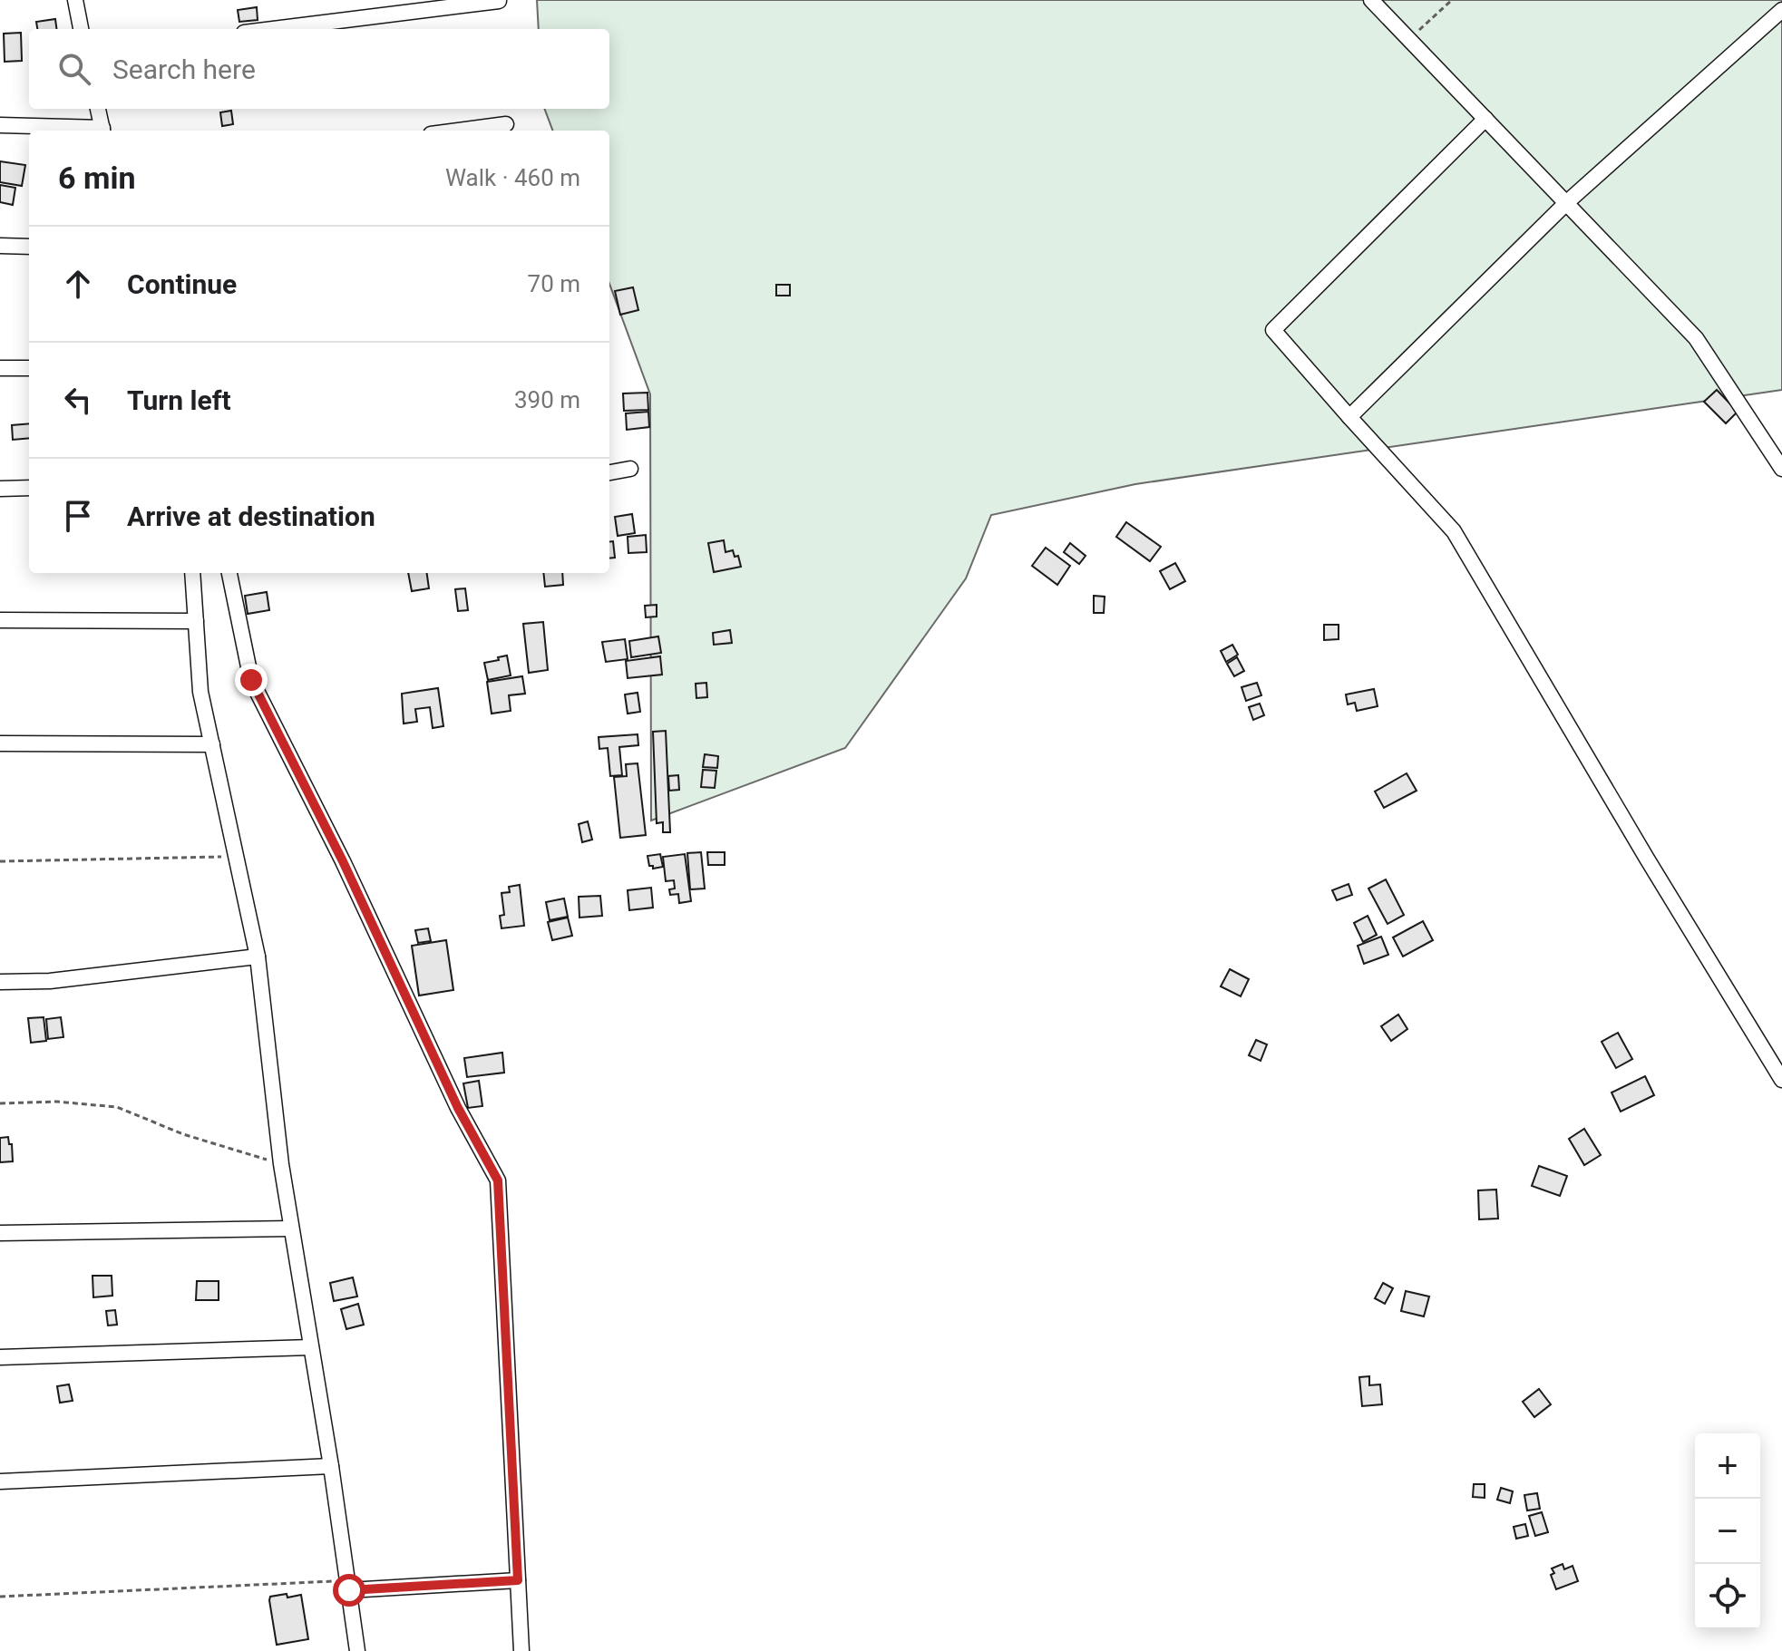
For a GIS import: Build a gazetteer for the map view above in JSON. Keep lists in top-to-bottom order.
{
  "page": {
    "search": "Search here",
    "heading": ["6 min", "Walk · 460 m"],
    "list": [
      ["Continue", "70 m"],
      ["Turn left", "390 m"],
      "Arrive at destination"
    ],
    "map_buttons": ["+", "−"]
  }
}
